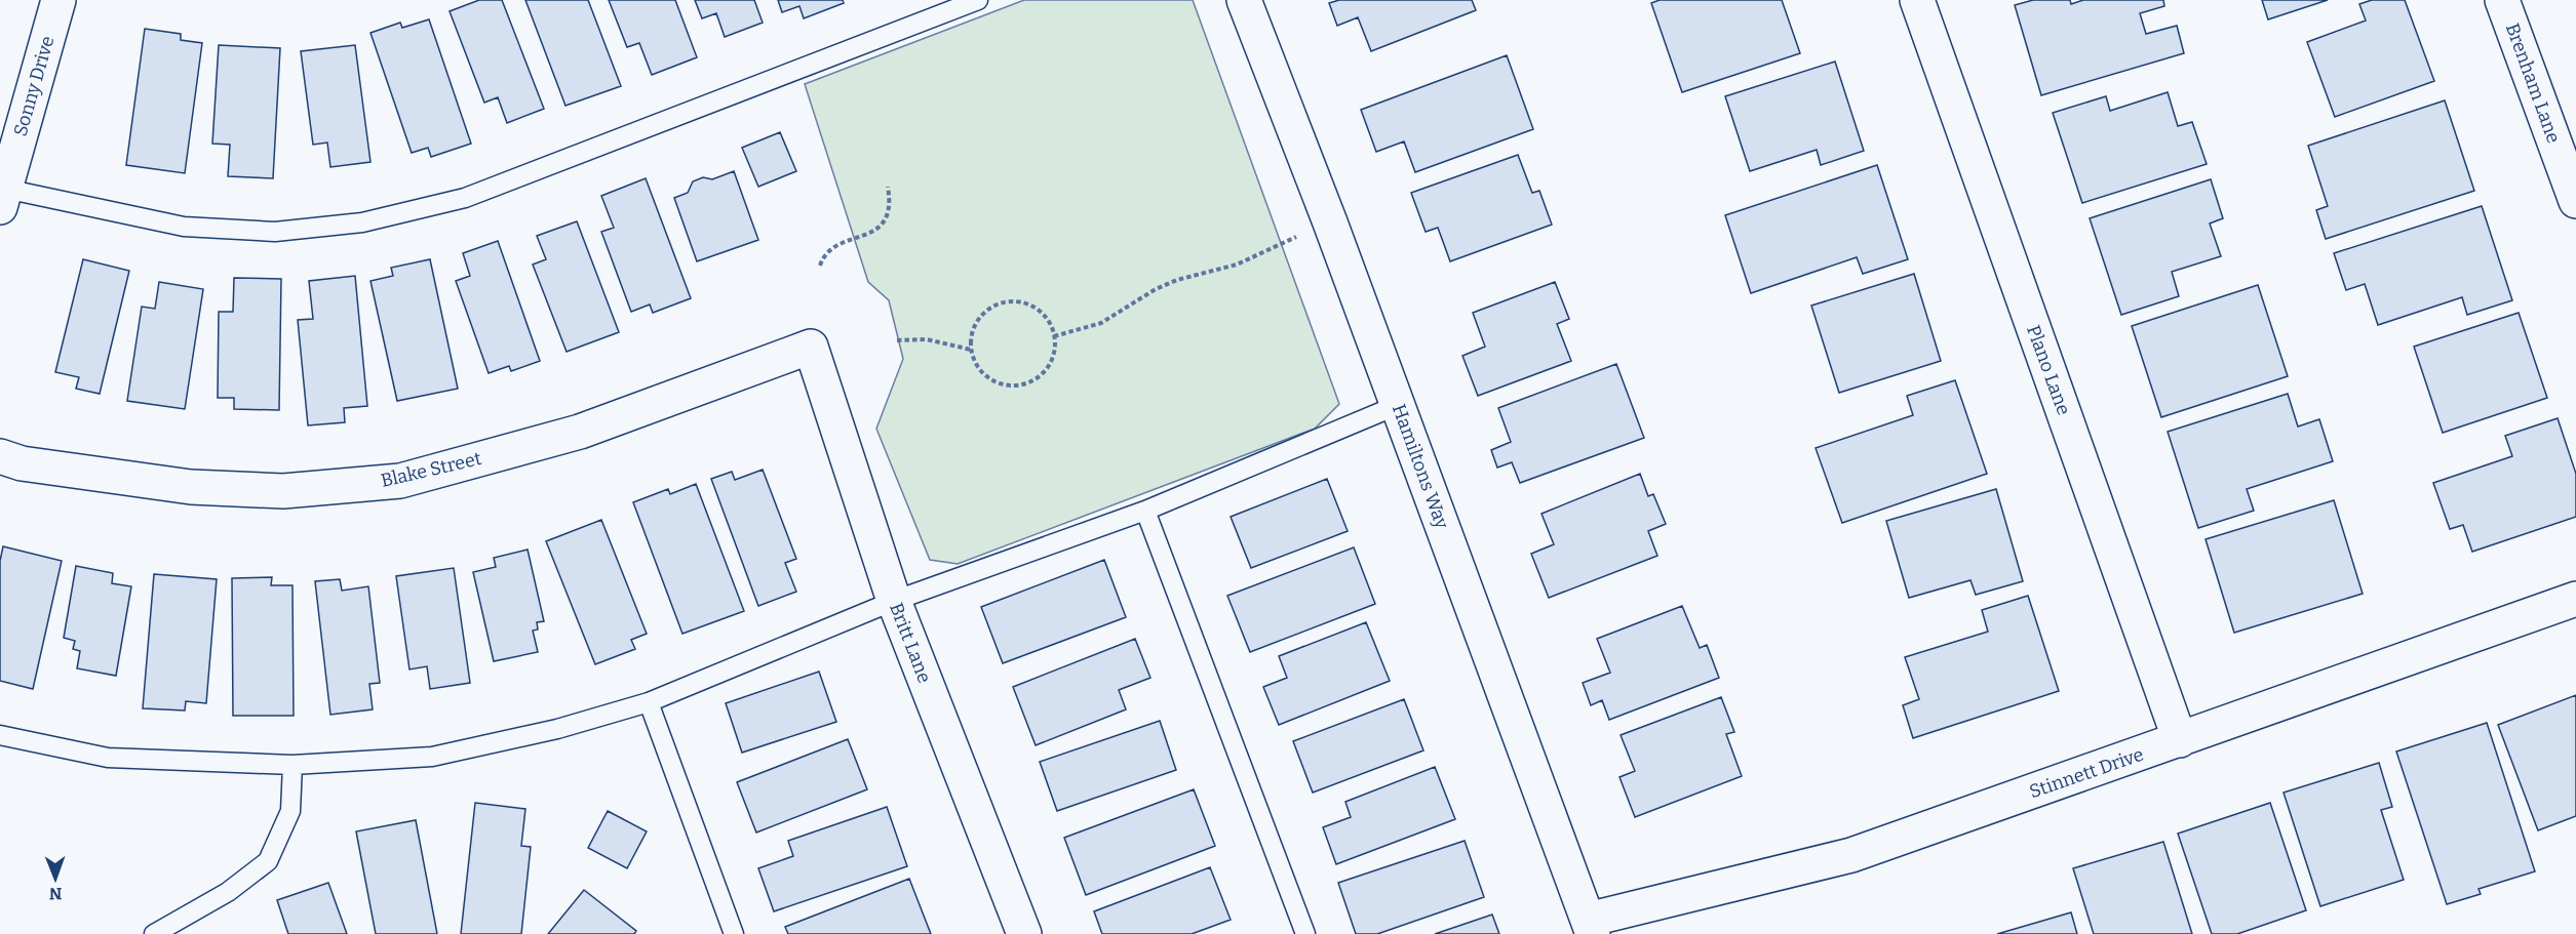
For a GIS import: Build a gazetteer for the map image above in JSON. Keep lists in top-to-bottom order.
{
  "streets": {
    "street": [
      "Brenham Lane",
      "Sonny Drive",
      "Plano Lane",
      "Hamiltons Way",
      "Blake Street",
      "Britt Lane",
      "Stinnett Drive"
    ]
  },
  "crossings": [
    ["Plano Lane", "Stinnett Drive"],
    ["Hamiltons Way", "Stinnett Drive"],
    ["Blake Street", "Britt Lane"]
  ],
  "north": "bottom"
}
